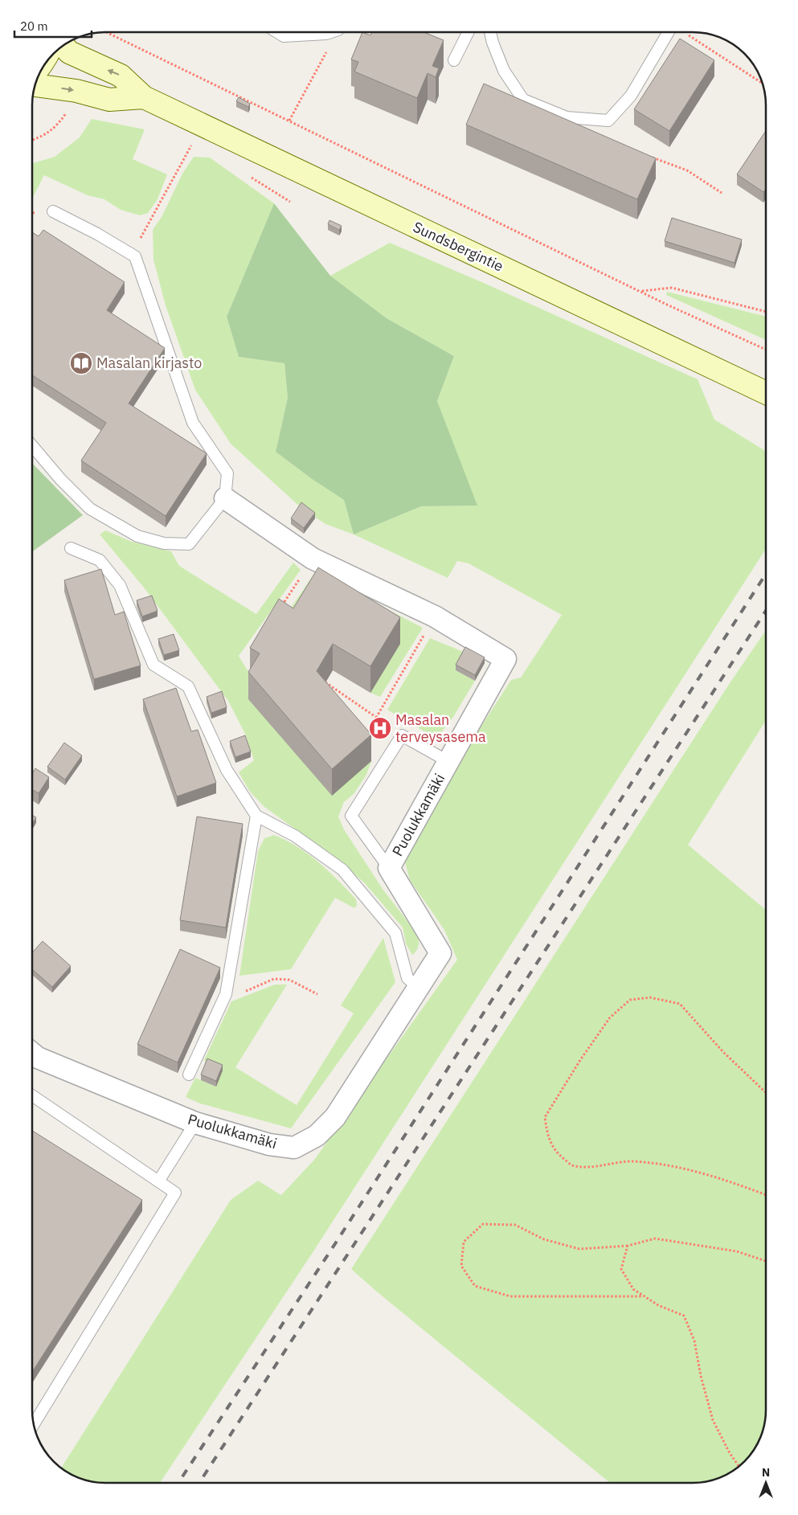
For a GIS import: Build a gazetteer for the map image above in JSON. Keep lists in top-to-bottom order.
{
  "streets": {
    "main road": ["Sundsbergintie"],
    "street": ["Puolukkamäki"]
  },
  "places": {
    "library": ["Masalan kirjasto"],
    "hospital": ["Masalan terveysasema"]
  },
  "scale_bar": "20 m",
  "north": "top"
}
